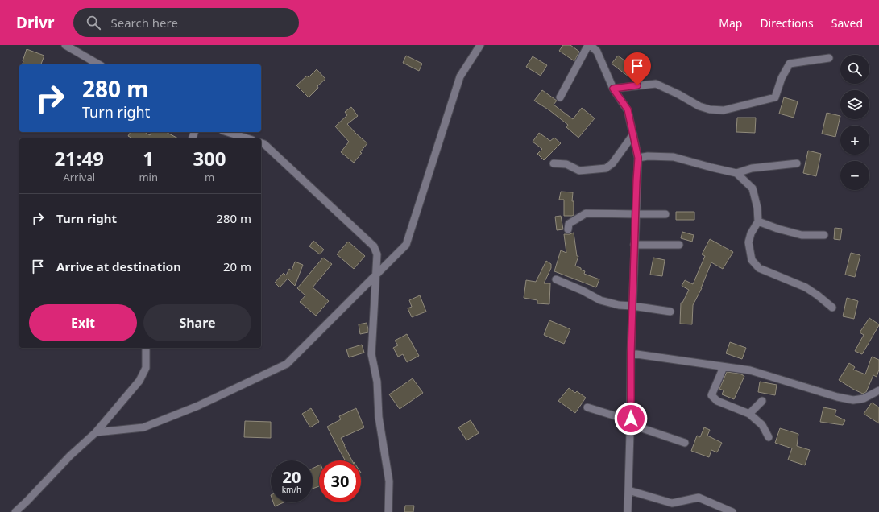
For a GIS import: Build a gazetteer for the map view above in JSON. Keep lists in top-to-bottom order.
{
  "page": {
    "header": "Drivr",
    "search": "Search here",
    "nav": ["Map", "Directions", "Saved"],
    "map_buttons": ["+", "−"],
    "turn": ["280 m", "Turn right"],
    "eta": [
      "21:49",
      "Arrival",
      "1",
      "min",
      "300",
      "m"
    ],
    "list": [
      {
        "name": "Turn right",
        "value": "280 m"
      },
      {
        "name": "Arrive at destination",
        "value": "20 m"
      }
    ],
    "buttons": ["Exit", "Share"],
    "speed": "20 km/h",
    "limit": "30"
  }
}
